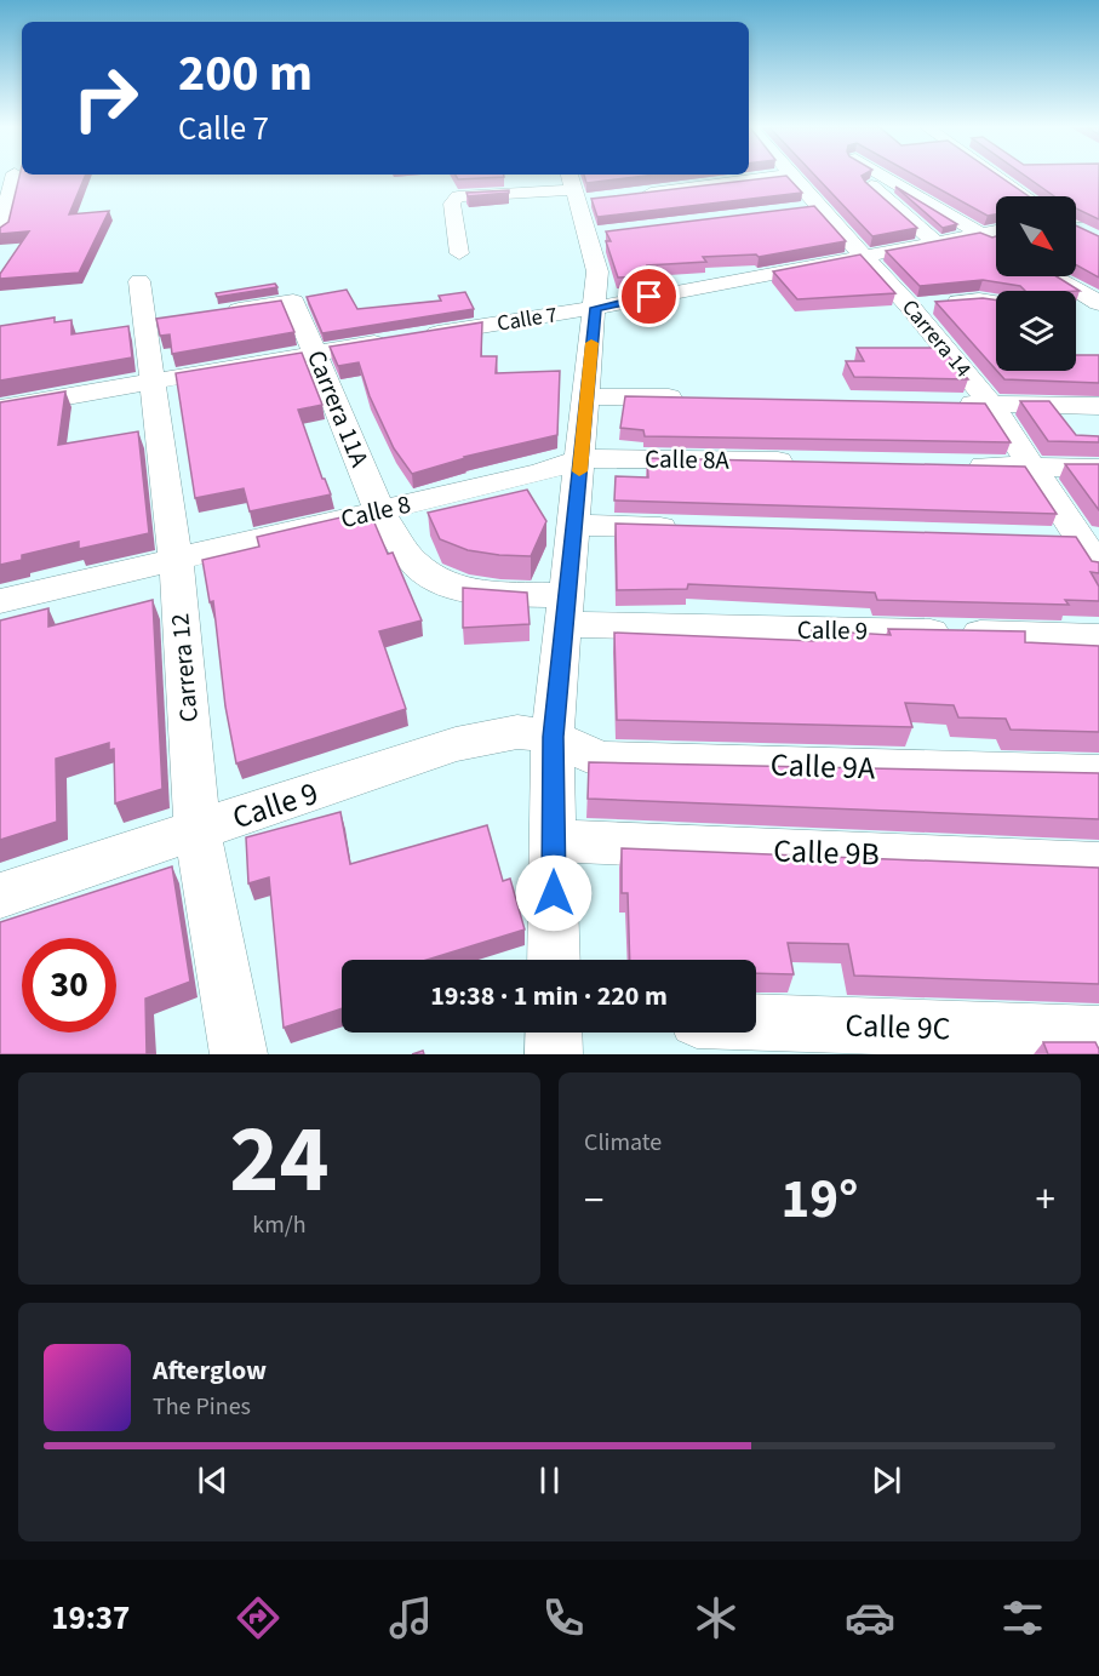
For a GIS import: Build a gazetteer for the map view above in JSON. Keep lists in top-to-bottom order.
{
  "streets": {
    "street": [
      "Calle 7",
      "Carrera 14",
      "Carrera 11A",
      "Calle 8A",
      "Calle 8",
      "Calle 9",
      "Carrera 12",
      "Calle 9A",
      "Calle 9B",
      "Calle 9C"
    ]
  },
  "crossings": [
    ["Calle 7", "Carrera 14"],
    ["Calle 7", "Carrera 11A"],
    ["Calle 7", "Carrera 12"],
    ["Carrera 11A", "Calle 8"],
    ["Carrera 11A", "Calle 9"],
    ["Calle 8A", "Calle 8"],
    ["Calle 8", "Carrera 12"],
    ["Calle 9", "Carrera 12"],
    ["Calle 9", "Calle 9A"]
  ],
  "north": "bottom right",
  "page": {
    "turn": ["200 m", "Calle 7"],
    "limit": "30",
    "trip": "19:38 · 1 min · 220 m",
    "tile": [
      ["24", "km/h"],
      "Climate"
    ],
    "heat": ["−", "19°", "+"],
    "song": ["Afterglow", "The Pines"],
    "tabs": "19:37"
  }
}
